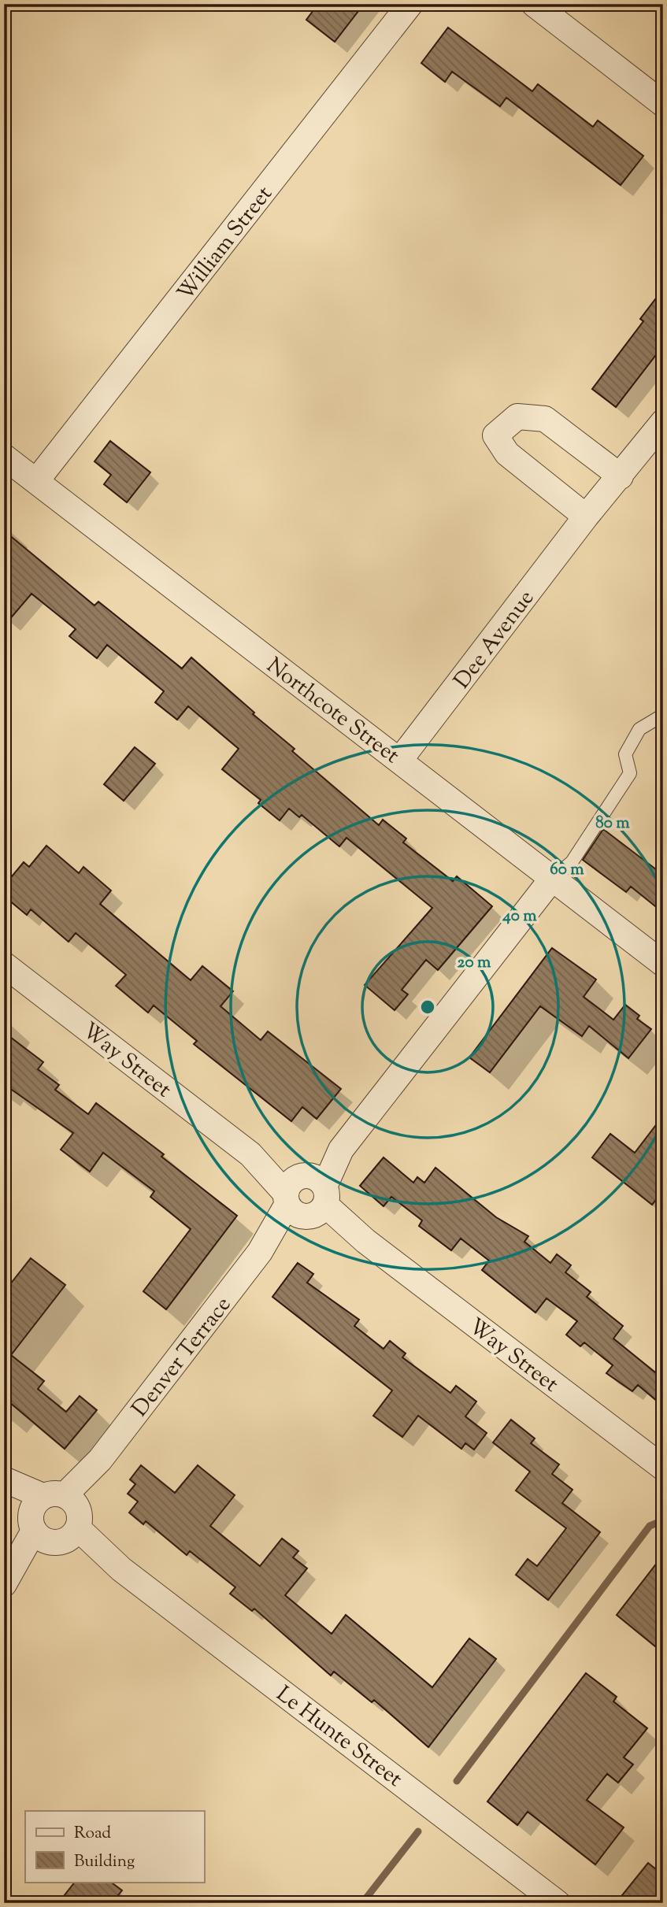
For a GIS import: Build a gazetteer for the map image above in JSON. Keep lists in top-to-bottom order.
{
  "streets": {
    "street": [
      "William Street",
      "Dee Avenue",
      "Northcote Street",
      "Way Street",
      "Denver Terrace",
      "Le Hunte Street"
    ]
  },
  "crossings": [
    ["William Street", "Northcote Street"],
    ["Dee Avenue", "Northcote Street"],
    ["Northcote Street", "Denver Terrace"],
    ["Way Street", "Denver Terrace"],
    ["Denver Terrace", "Le Hunte Street"]
  ],
  "legend": ["Road", "Building"],
  "rings": [
    "80 m",
    "60 m",
    "40 m",
    "20 m"
  ]
}
